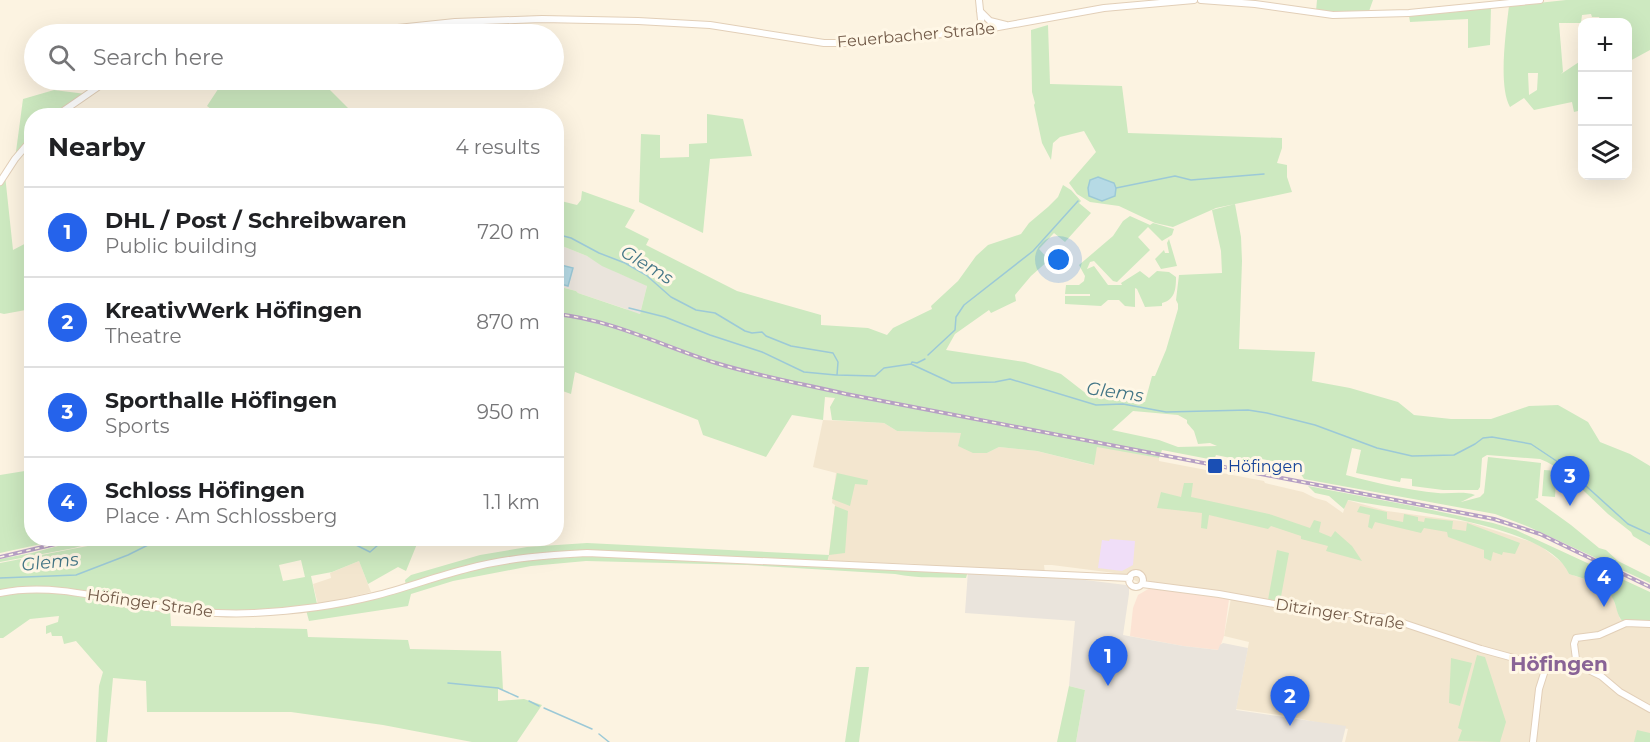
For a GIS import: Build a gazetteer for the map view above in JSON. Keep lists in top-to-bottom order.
{
  "streets": {
    "street": ["Feuerbacher Straße", "Höfinger Straße", "Ditzinger Straße"]
  },
  "districts": ["Höfingen"],
  "water": ["Glems"],
  "places": {
    "transit": ["Höfingen"]
  },
  "page": {
    "map_buttons": ["+", "−"],
    "search": "Search here",
    "heading": ["Nearby", "4 results"],
    "list": [
      {
        "mark": "1",
        "name": "DHL / Post / Schreibwaren",
        "note": "Public building",
        "value": "720 m"
      },
      {
        "mark": "2",
        "name": "KreativWerk Höfingen",
        "note": "Theatre",
        "value": "870 m"
      },
      {
        "mark": "3",
        "name": "Sporthalle Höfingen",
        "note": "Sports",
        "value": "950 m"
      },
      {
        "mark": "4",
        "name": "Schloss Höfingen",
        "note": "Place · Am Schlossberg",
        "value": "1.1 km"
      }
    ],
    "pins": [
      "3",
      "4",
      "1",
      "2"
    ]
  }
}
